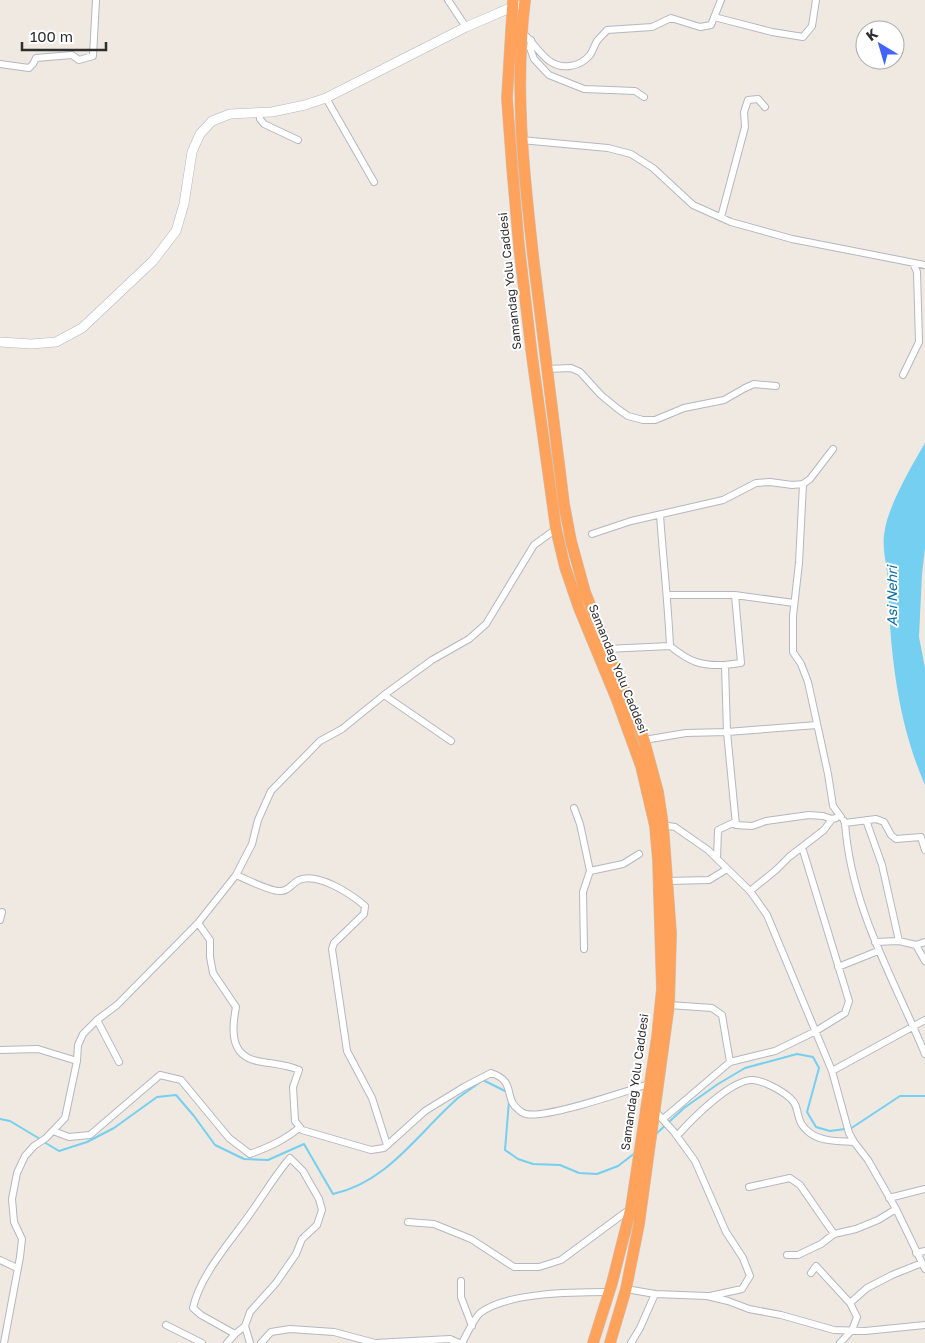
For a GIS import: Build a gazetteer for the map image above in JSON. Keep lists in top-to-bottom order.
{
  "streets": {
    "highway": ["Samandağ Yolu Caddesi"]
  },
  "water": ["Asi Nehri"],
  "scale_bar": "100 m",
  "north": "top left"
}
